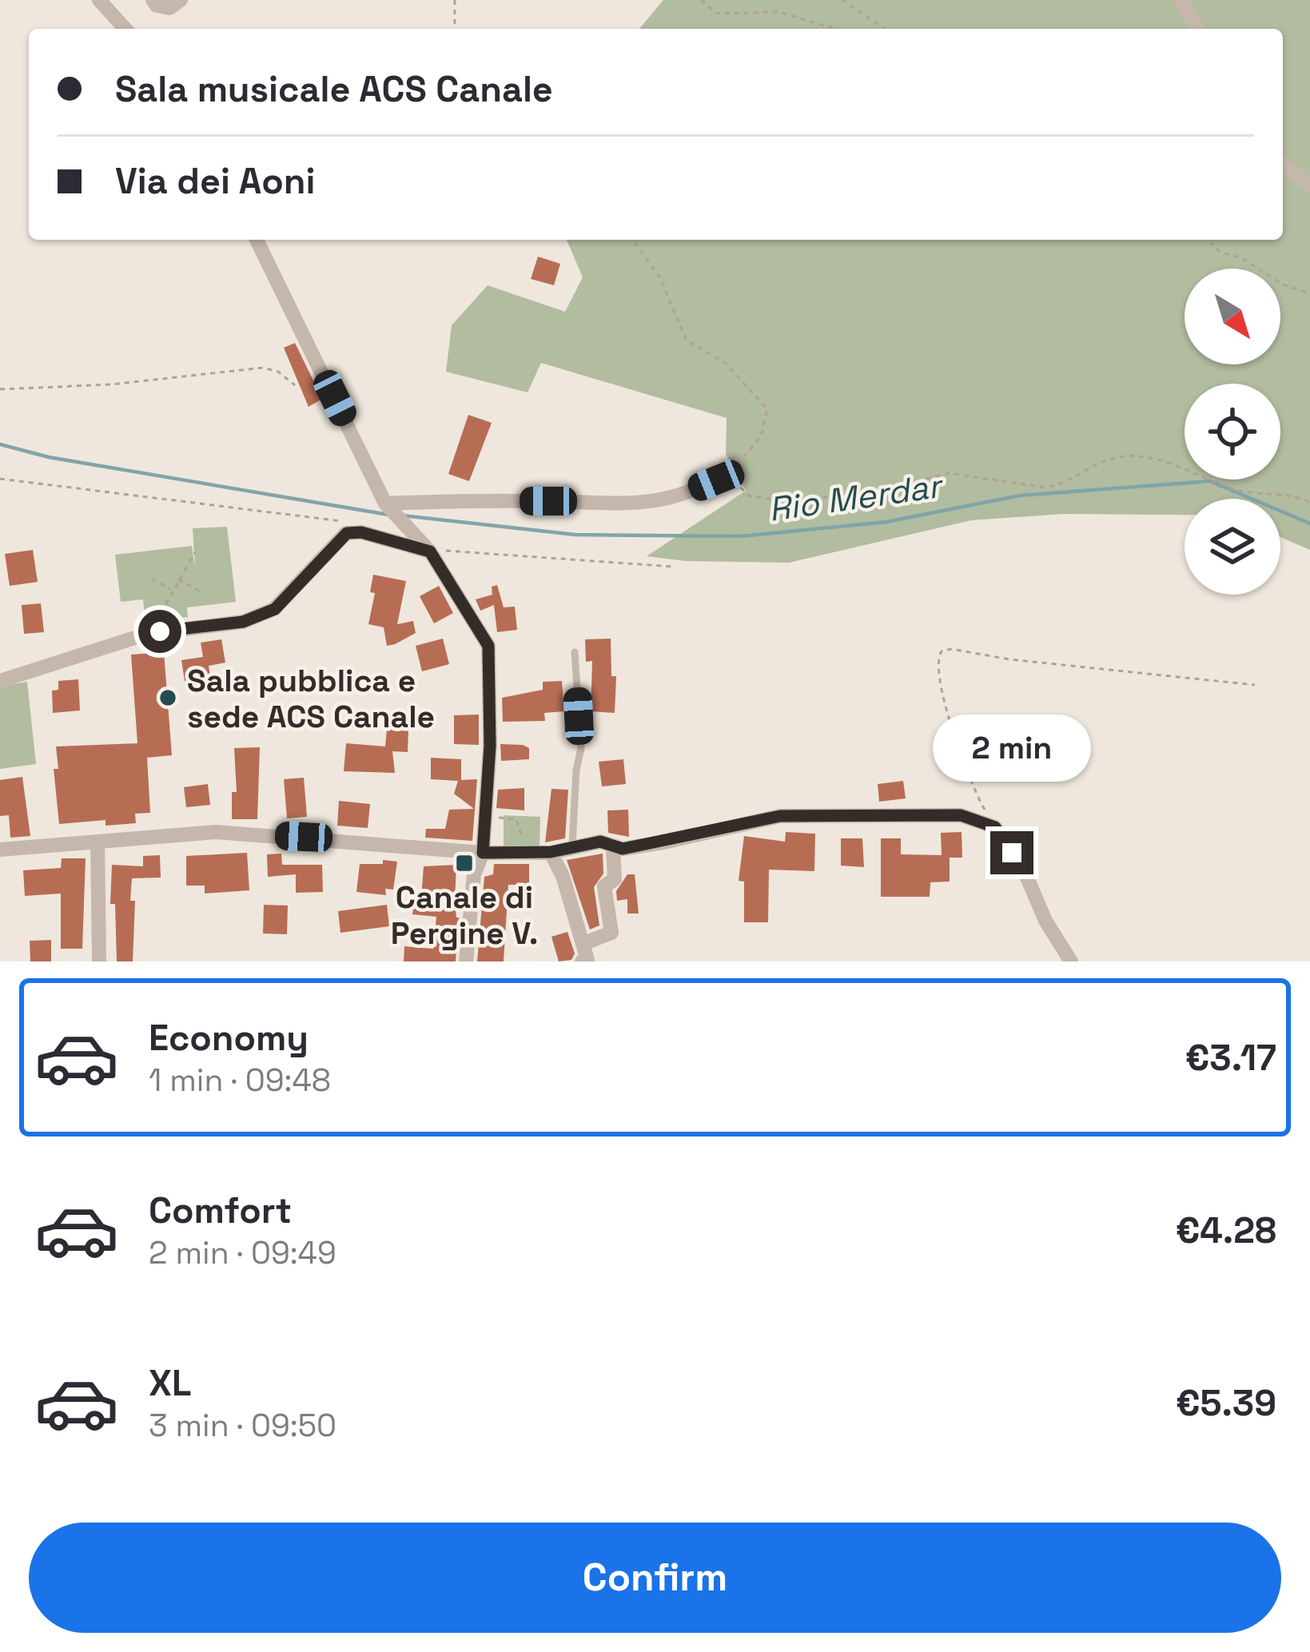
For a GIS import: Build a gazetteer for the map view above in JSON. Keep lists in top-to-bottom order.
{
  "water": ["Rio Merdar"],
  "places": {
    "other": ["Sala pubblica e sede ACS Canale"],
    "transit": ["Canale di Pergine V."]
  },
  "north": "bottom right",
  "page": {
    "banner": ["Sala musicale ACS Canale", "Via dei Aoni"],
    "bubble": "2 min",
    "list": [
      {
        "name": "Economy",
        "note": "1 min · 09:48",
        "value": "€3.17"
      },
      {
        "name": "Comfort",
        "note": "2 min · 09:49",
        "value": "€4.28"
      },
      {
        "name": "XL",
        "note": "3 min · 09:50",
        "value": "€5.39"
      }
    ],
    "buttons": "Confirm"
  }
}
